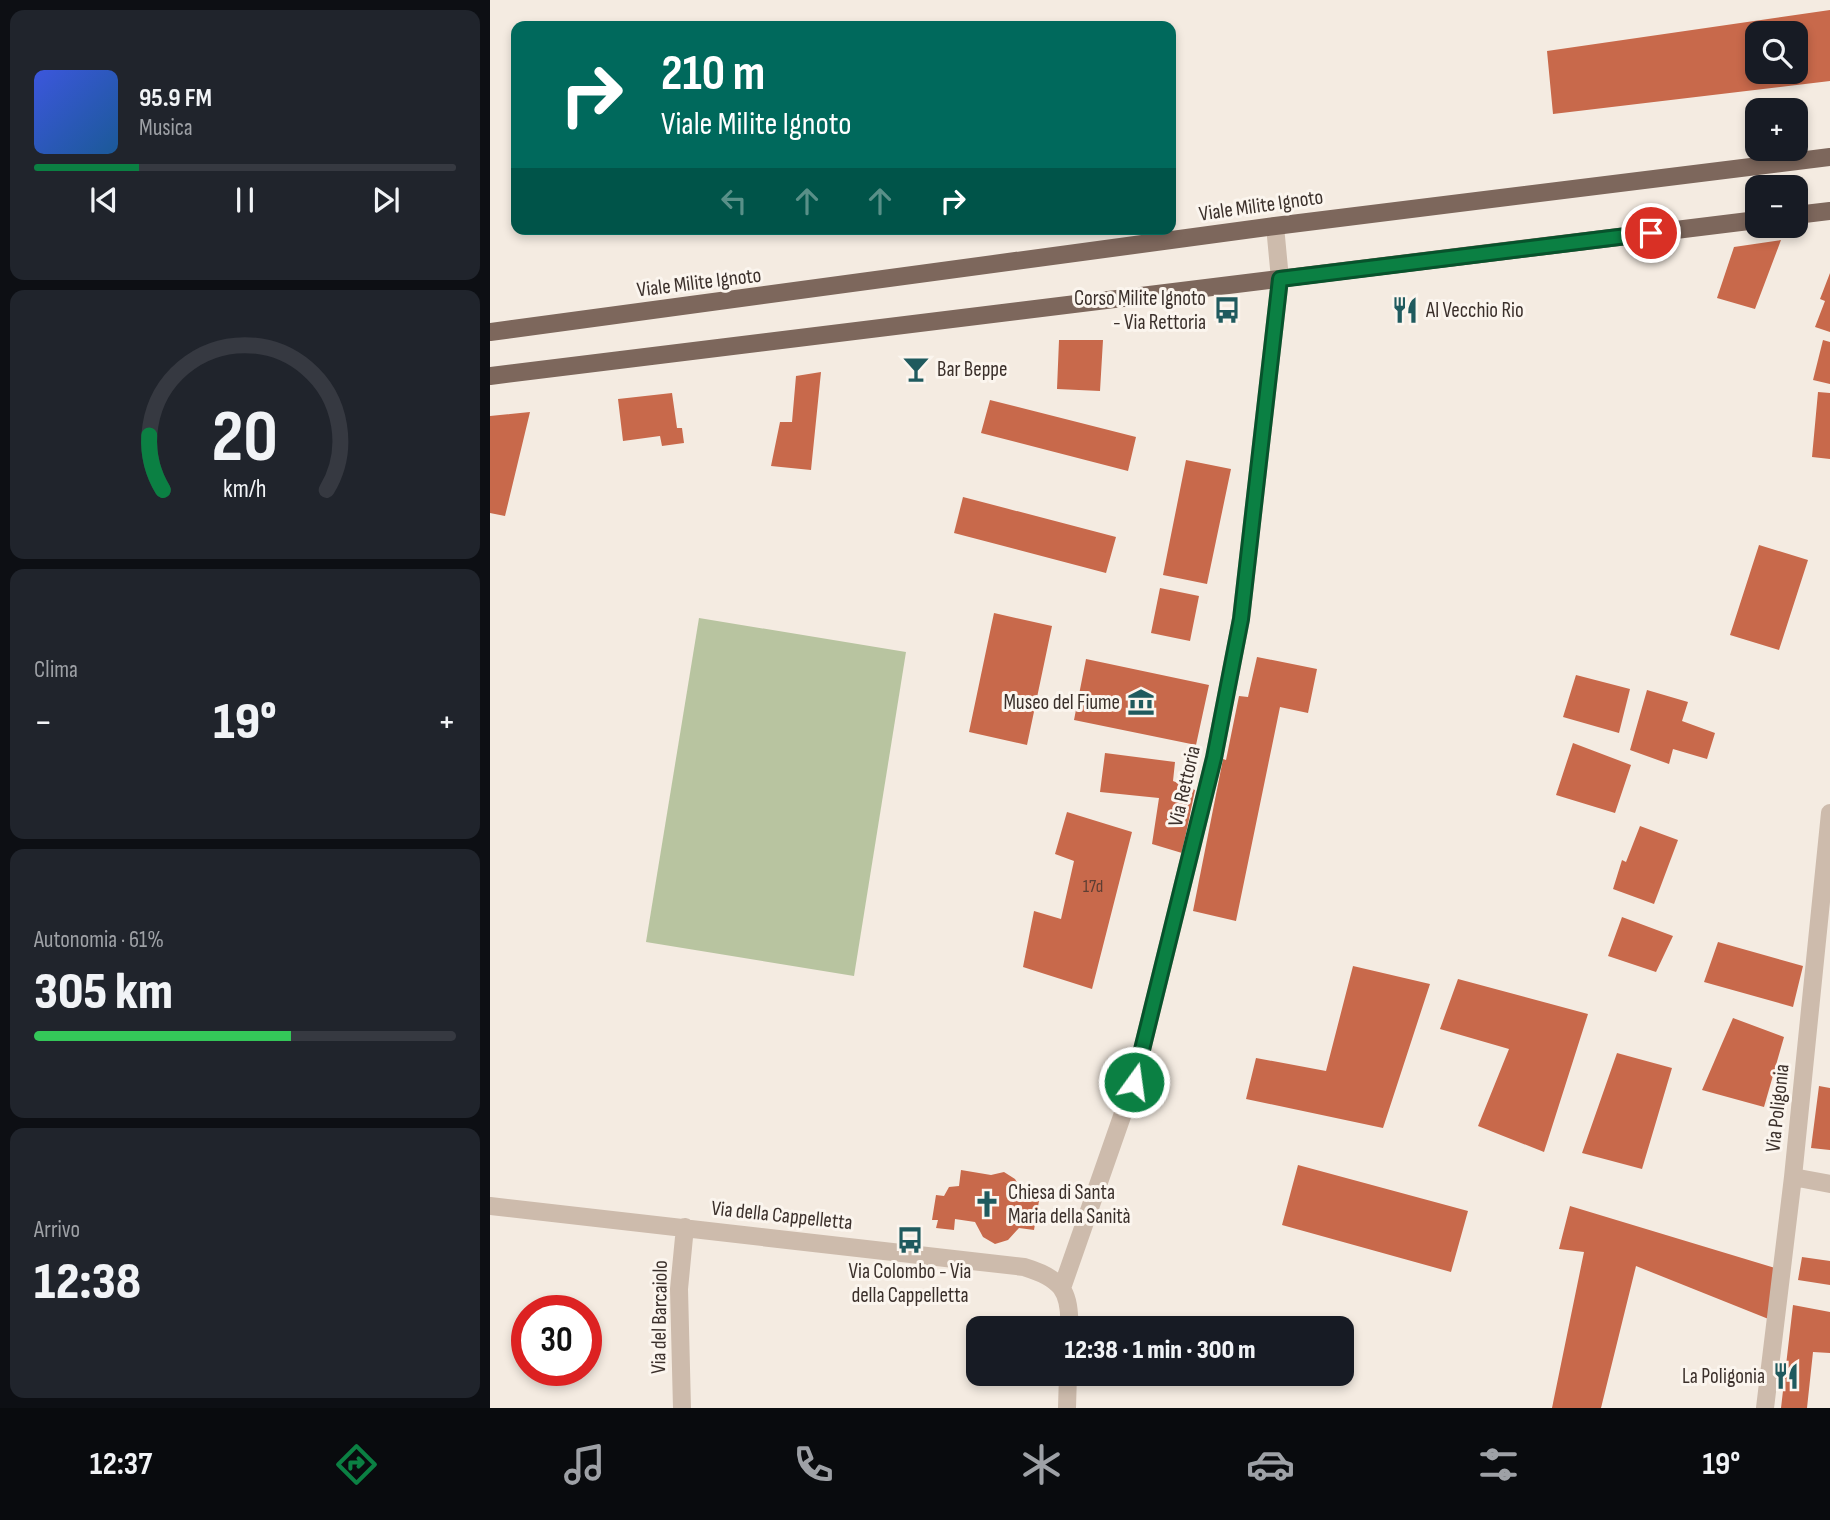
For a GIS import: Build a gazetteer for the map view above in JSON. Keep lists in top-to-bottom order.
{
  "streets": {
    "main road": ["Viale Milite Ignoto"],
    "street": [
      "Via Rettoria",
      "Via Poligonia",
      "Via della Cappelletta",
      "Via del Barcaiolo"
    ]
  },
  "crossings": [
    ["Viale Milite Ignoto", "Via Rettoria"],
    ["Via Rettoria", "Via della Cappelletta"],
    ["Via della Cappelletta", "Via del Barcaiolo"]
  ],
  "places": {
    "bus stop": ["Corso Milite Ignoto - Via Rettoria", "Via Colombo - Via della Cappelletta"],
    "restaurant": ["Al Vecchio Rio", "La Poligonia"],
    "bar": ["Bar Beppe"],
    "museum": ["Museo del Fiume"],
    "church": ["Chiesa di Santa Maria della Sanità"]
  },
  "house_numbers": ["17d"],
  "page": {
    "map_buttons": ["+", "−"],
    "turn": ["210 m", "Viale Milite Ignoto"],
    "song": ["95.9 FM", "Musica"],
    "tile": [
      "Clima",
      ["Autonomia · 61%", "305 km"],
      ["Arrivo", "12:38"]
    ],
    "heat": ["−", "19°", "+"],
    "limit": "30",
    "trip": "12:38 · 1 min · 300 m",
    "tabs": ["12:37", "19°"],
    "gauge": ["20", "km/h"]
  }
}
